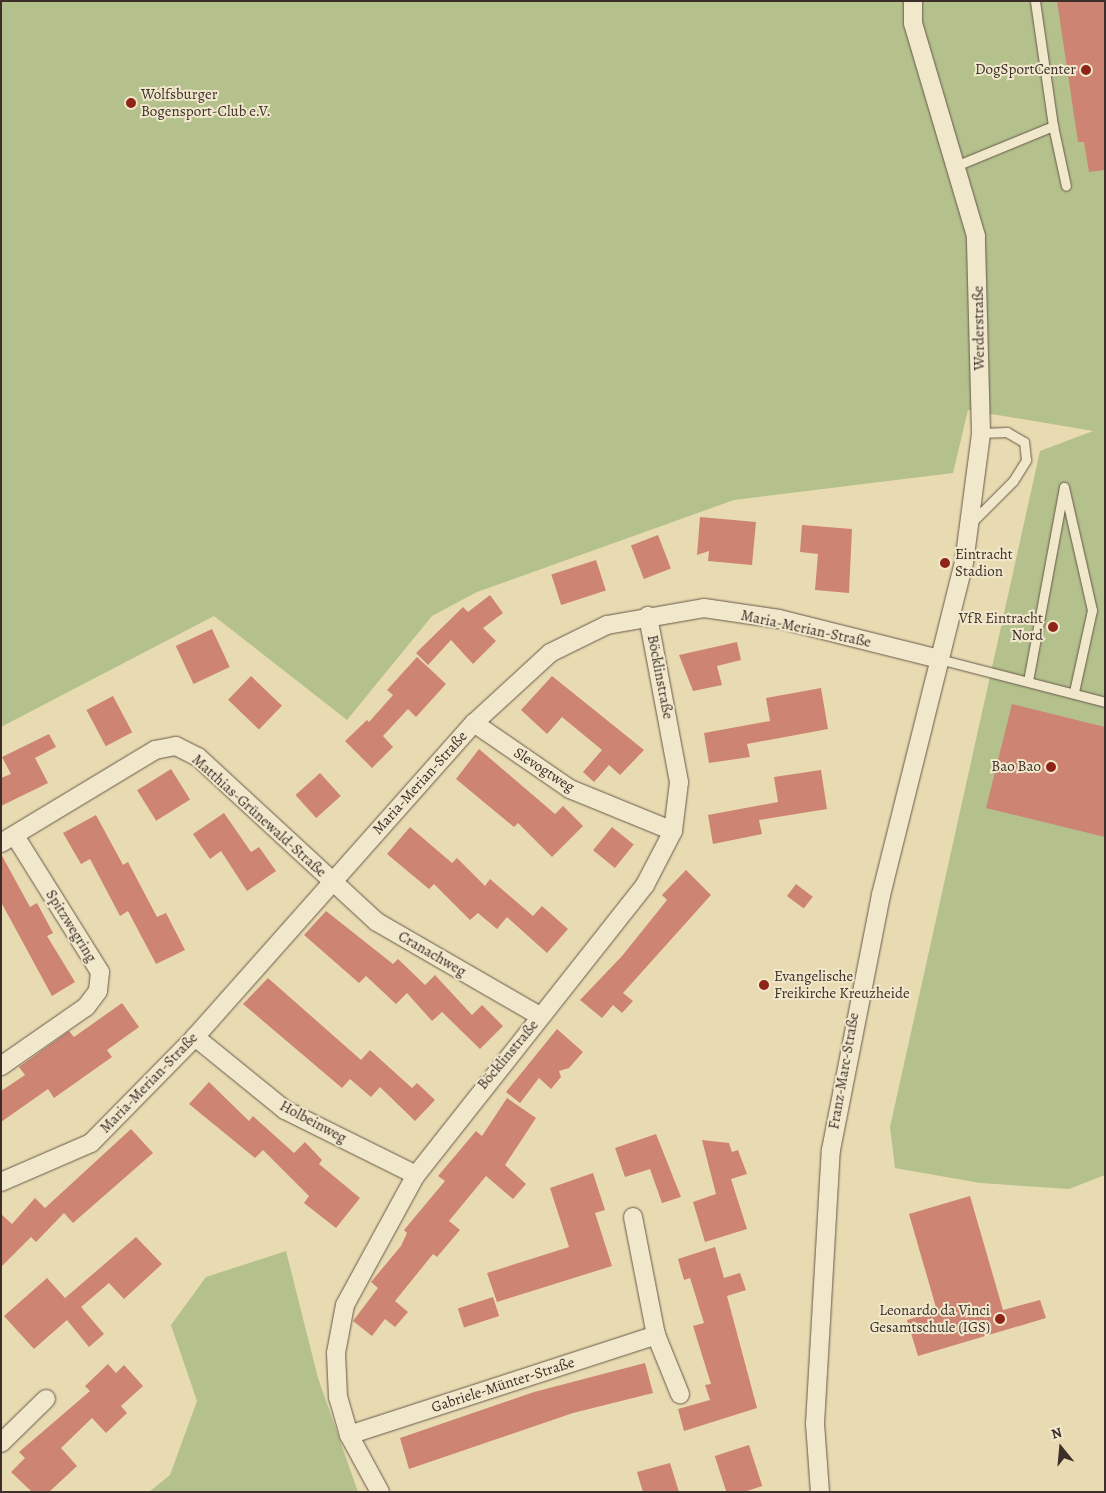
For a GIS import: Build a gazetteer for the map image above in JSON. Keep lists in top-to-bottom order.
{
  "streets": {
    "street": [
      "Werderstraße",
      "Maria-Merian-Straße",
      "Böcklinstraße",
      "Slevogtweg",
      "Matthias-Grünewald-Straße",
      "Spitzwegring",
      "Cranachweg",
      "Franz-Marc-Straße",
      "Holbeinweg",
      "Gabriele-Münter-Straße"
    ]
  },
  "crossings": [
    ["Werderstraße", "Maria-Merian-Straße"],
    ["Werderstraße", "Franz-Marc-Straße"],
    ["Maria-Merian-Straße", "Böcklinstraße"],
    ["Maria-Merian-Straße", "Slevogtweg"],
    ["Maria-Merian-Straße", "Matthias-Grünewald-Straße"],
    ["Maria-Merian-Straße", "Cranachweg"],
    ["Maria-Merian-Straße", "Franz-Marc-Straße"],
    ["Maria-Merian-Straße", "Holbeinweg"],
    ["Böcklinstraße", "Slevogtweg"],
    ["Böcklinstraße", "Cranachweg"],
    ["Böcklinstraße", "Holbeinweg"],
    ["Böcklinstraße", "Gabriele-Münter-Straße"],
    ["Matthias-Grünewald-Straße", "Spitzwegring"],
    ["Matthias-Grünewald-Straße", "Cranachweg"]
  ],
  "places": [
    "DogSportCenter",
    "Wolfsburger Bogensport-Club e.V.",
    "Eintracht Stadion",
    "VfR Eintracht Nord",
    "Bao Bao",
    "Evangelische Freikirche Kreuzheide",
    "Leonardo da Vinci Gesamtschule (IGS)"
  ],
  "north": "top"
}
